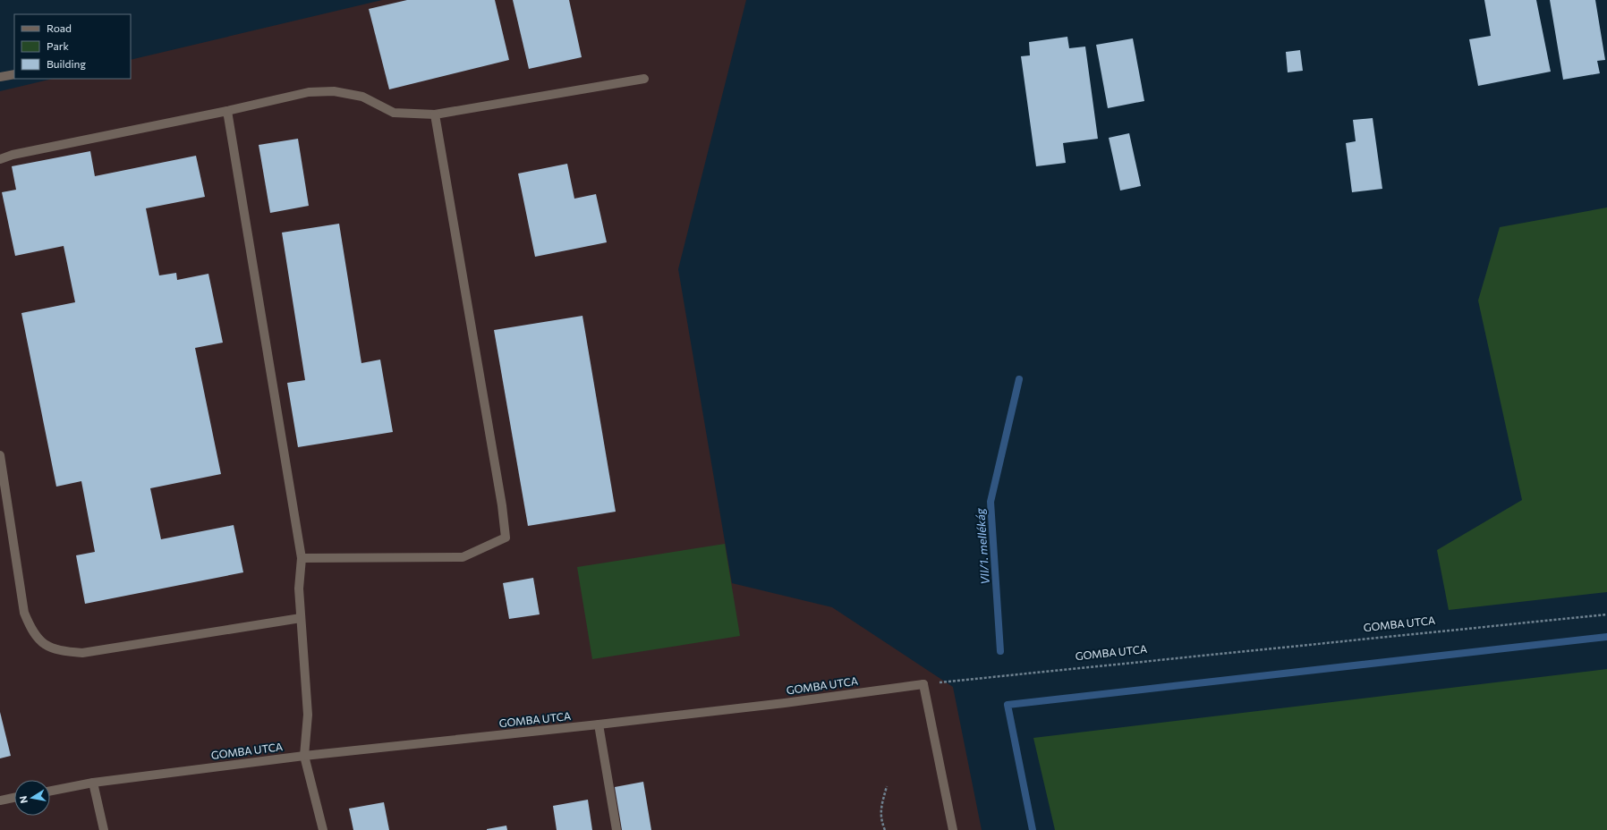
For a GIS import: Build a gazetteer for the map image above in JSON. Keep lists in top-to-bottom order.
{
  "streets": {
    "street": ["GOMBA UTCA"]
  },
  "water": ["VII/1. mellékág"],
  "legend": ["Road", "Park", "Building"],
  "north": "left"
}
